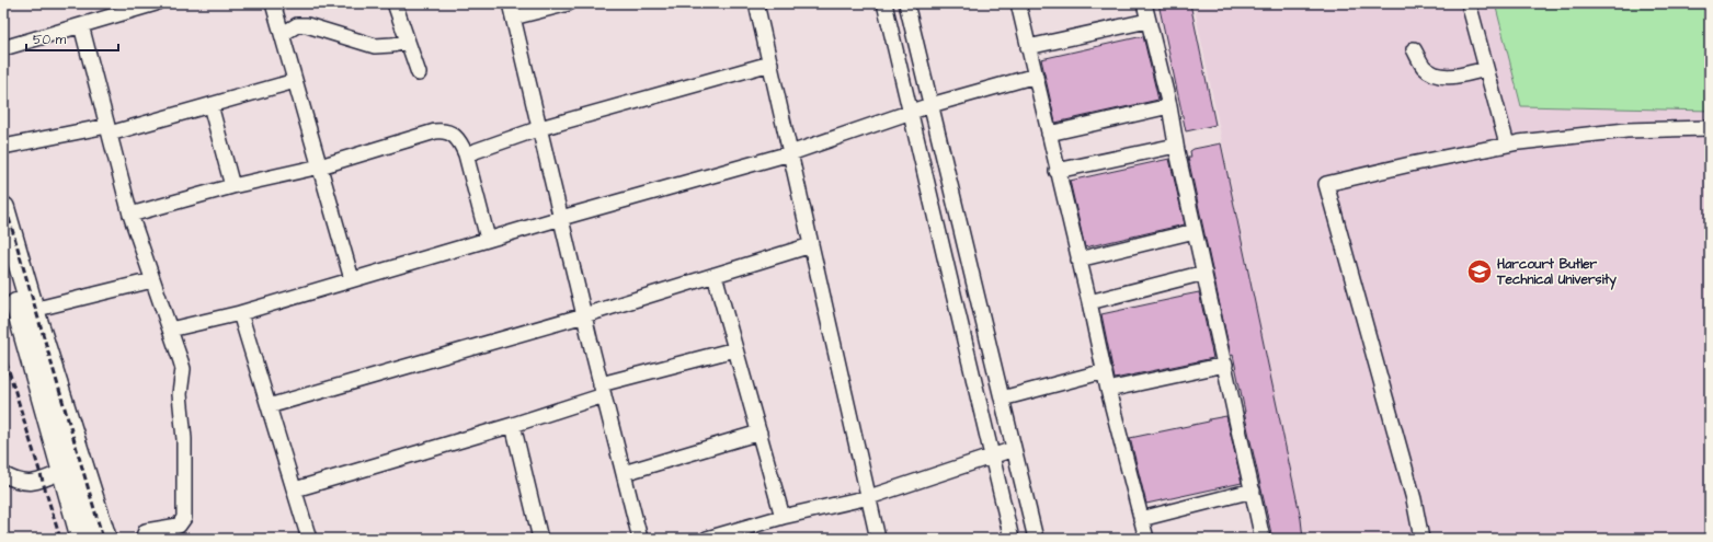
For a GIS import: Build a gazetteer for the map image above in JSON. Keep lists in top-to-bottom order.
{
  "places": {
    "school or university": ["Harcourt Butler Technical University"]
  },
  "scale_bar": "50 m"
}
